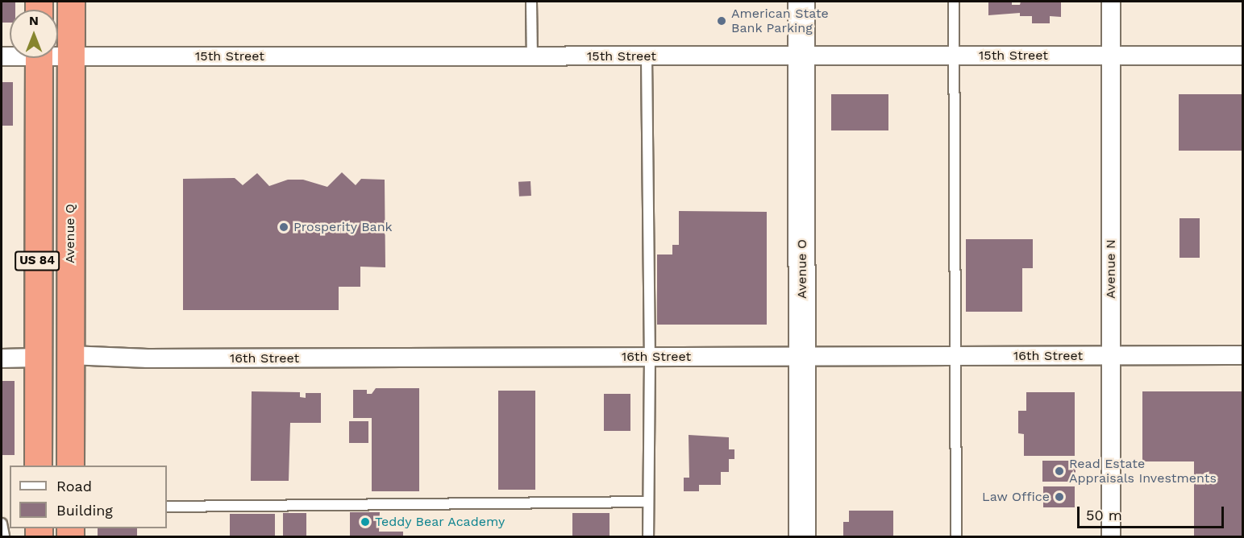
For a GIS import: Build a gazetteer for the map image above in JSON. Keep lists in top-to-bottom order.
{
  "streets": {
    "highway": ["Avenue Q", "US 84"],
    "street": [
      "15th Street",
      "Avenue O",
      "Avenue N",
      "16th Street"
    ]
  },
  "crossings": [
    ["15th Street", "Avenue Q"],
    ["15th Street", "Avenue O"],
    ["15th Street", "Avenue N"],
    ["Avenue Q", "16th Street"],
    ["Avenue O", "16th Street"],
    ["Avenue N", "16th Street"]
  ],
  "places": [
    "American State Bank Parking",
    "Prosperity Bank",
    "Read Estate Appraisals Investments",
    "Law Office",
    "Teddy Bear Academy"
  ],
  "legend": ["Road", "Building"],
  "scale_bar": "50 m",
  "north": "top"
}
